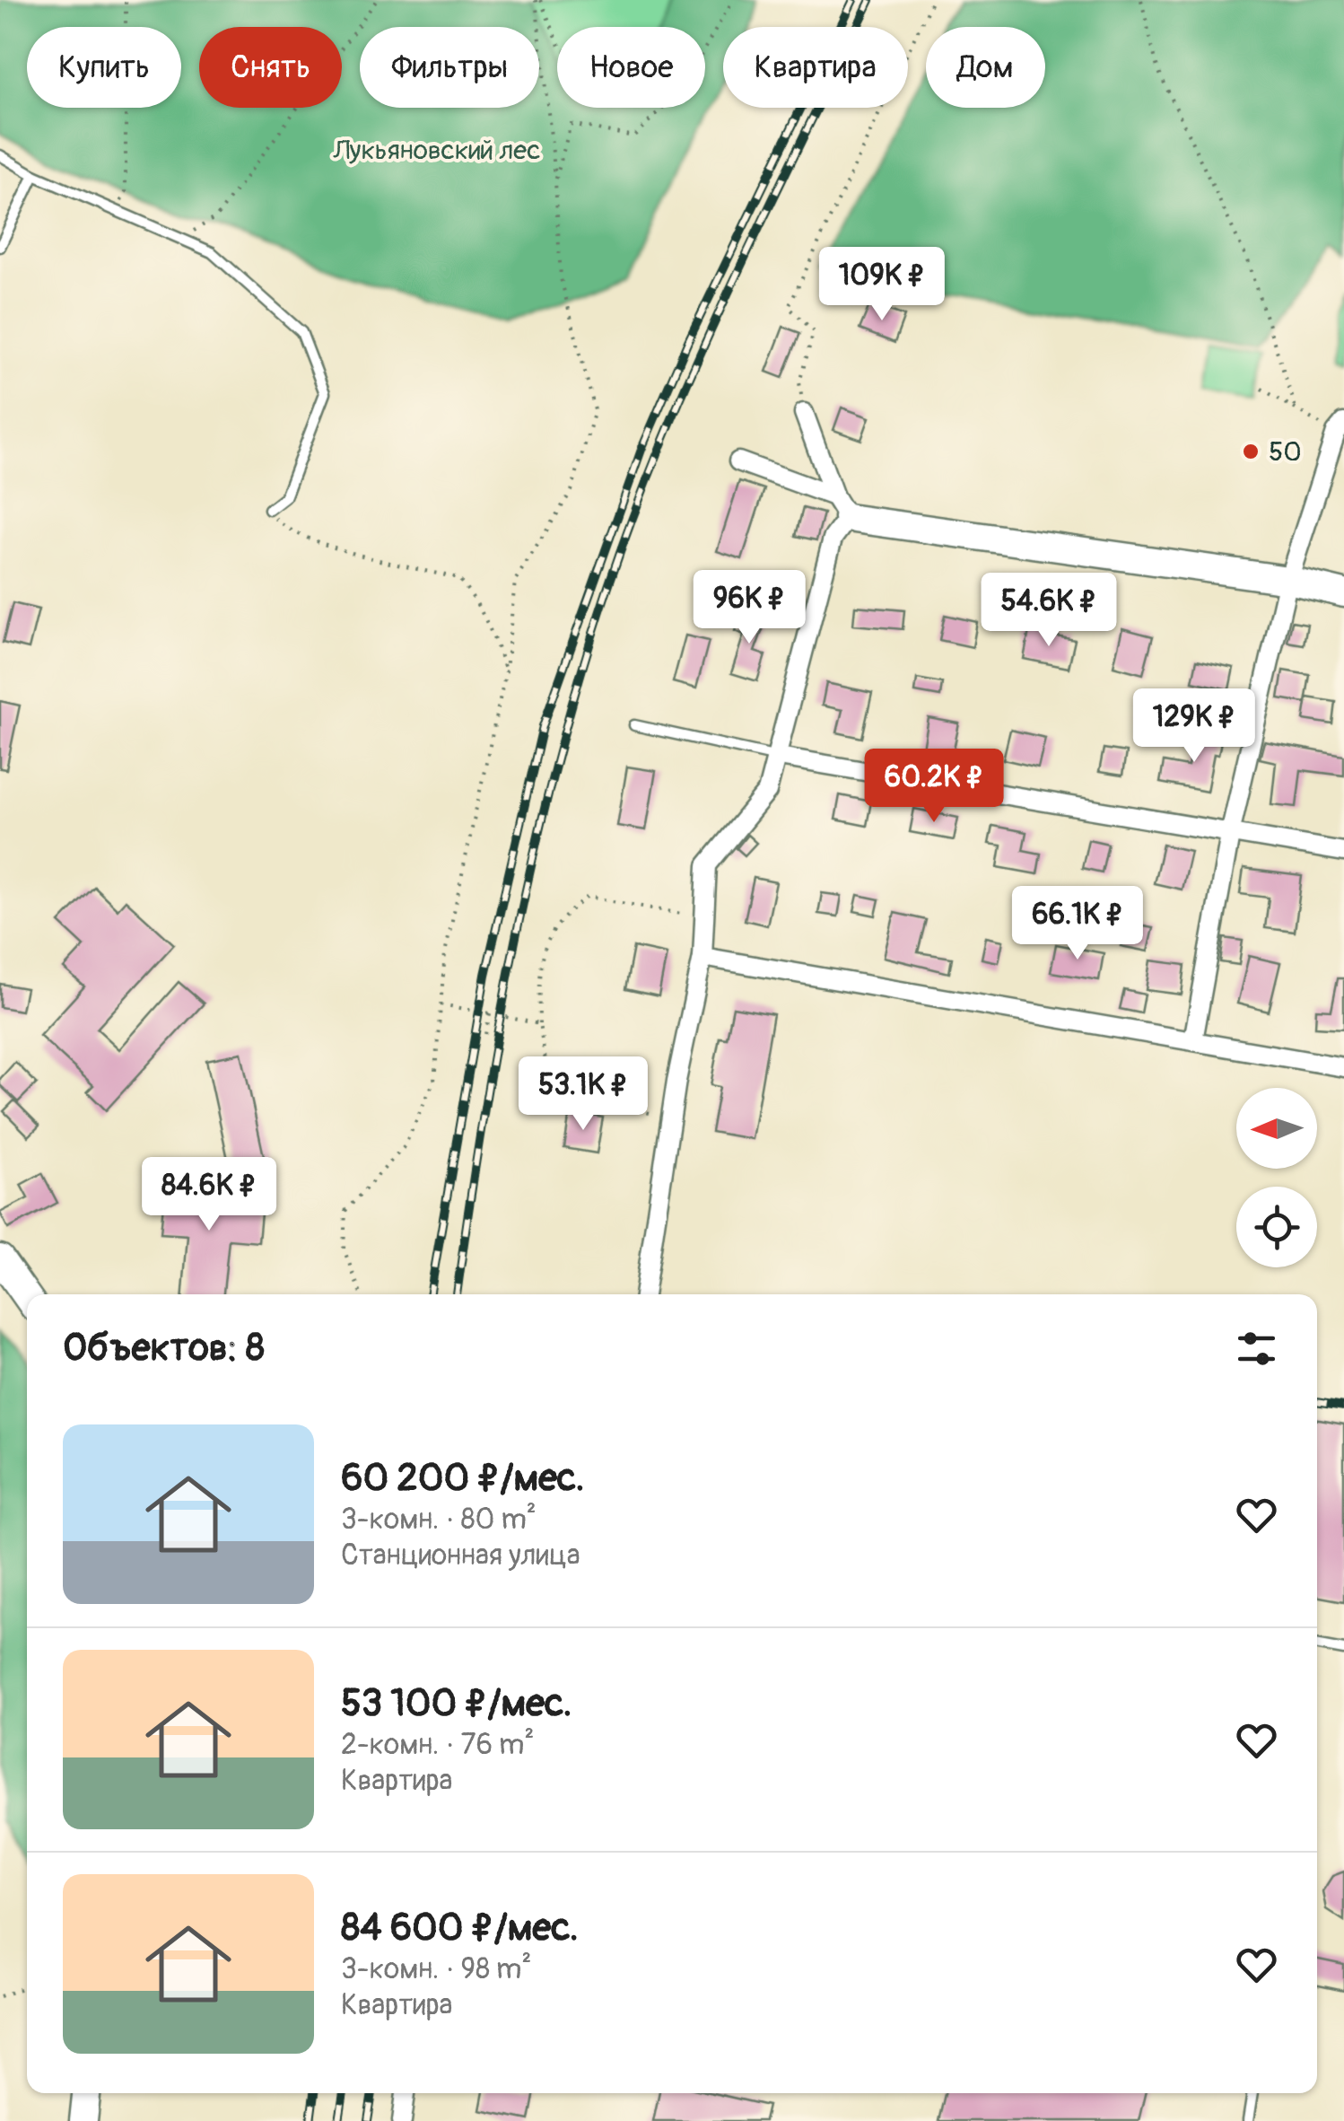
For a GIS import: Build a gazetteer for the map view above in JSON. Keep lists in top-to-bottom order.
{
  "parks": ["Лукьяновский лес"],
  "places": ["50"],
  "north": "left",
  "page": {
    "chip": [
      "Купить",
      "Снять",
      "Фильтры",
      "Новое",
      "Квартира",
      "Дом"
    ],
    "price": [
      "109K ₽",
      "96K ₽",
      "54.6K ₽",
      "129K ₽",
      "60.2K ₽",
      "66.1K ₽",
      "53.1K ₽",
      "84.6K ₽"
    ],
    "heading": "Объектов: 8",
    "list": [
      {
        "name": "60 200 ₽/мес.",
        "note": "3-комн. · 80 m² · Станционная улица"
      },
      {
        "name": "53 100 ₽/мес.",
        "note": "2-комн. · 76 m² · Квартира"
      },
      {
        "name": "84 600 ₽/мес.",
        "note": "3-комн. · 98 m² · Квартира"
      }
    ]
  }
}
